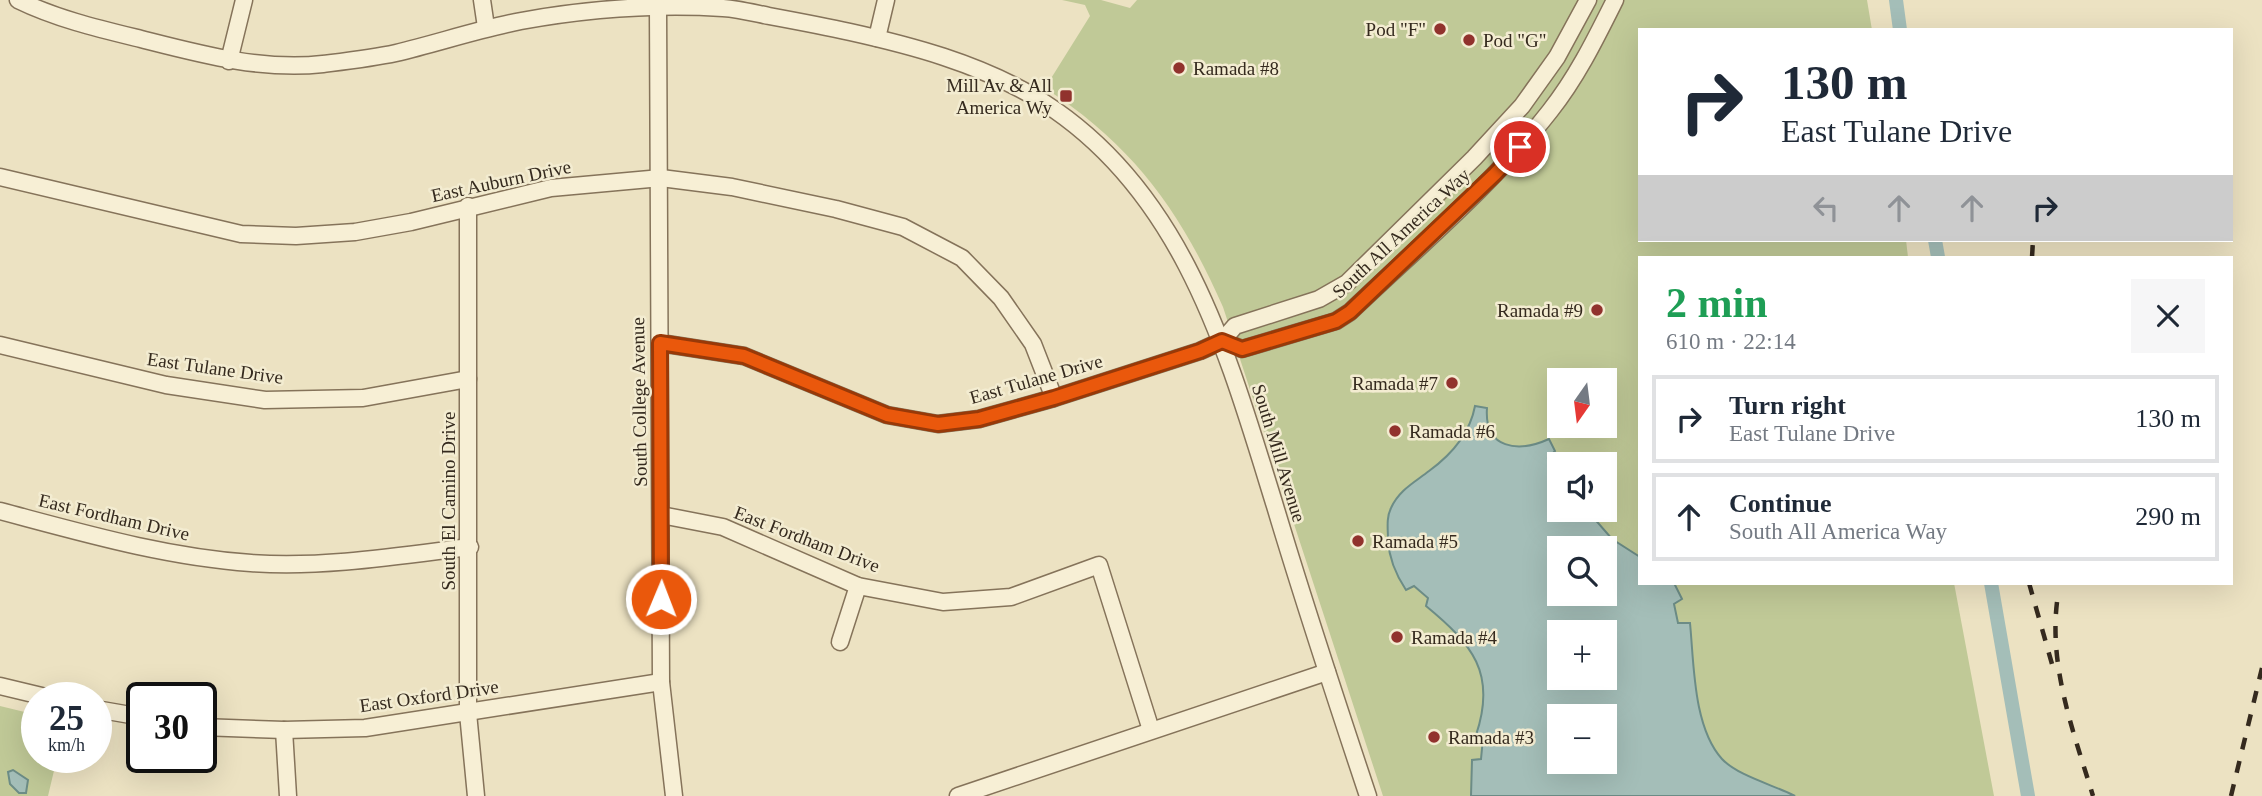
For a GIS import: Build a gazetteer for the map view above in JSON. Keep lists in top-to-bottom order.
{
  "streets": {
    "street": [
      "East Auburn Drive",
      "South All America Way",
      "East Tulane Drive",
      "South College Avenue",
      "South Mill Avenue",
      "South El Camino Drive",
      "East Fordham Drive",
      "East Oxford Drive"
    ]
  },
  "crossings": [
    ["East Auburn Drive", "East Tulane Drive"],
    ["East Auburn Drive", "South College Avenue"],
    ["East Auburn Drive", "South El Camino Drive"],
    ["South All America Way", "East Tulane Drive"],
    ["South All America Way", "South Mill Avenue"],
    ["East Tulane Drive", "South College Avenue"],
    ["East Tulane Drive", "South Mill Avenue"],
    ["East Tulane Drive", "South El Camino Drive"],
    ["South College Avenue", "South Mill Avenue"],
    ["South College Avenue", "East Fordham Drive"],
    ["South College Avenue", "East Oxford Drive"],
    ["South El Camino Drive", "East Fordham Drive"],
    ["South El Camino Drive", "East Oxford Drive"]
  ],
  "places": {
    "other": [
      "Pod \"F\"",
      "Pod \"G\"",
      "Ramada #8",
      "Ramada #9",
      "Ramada #7",
      "Ramada #6",
      "Ramada #5",
      "Ramada #4",
      "Ramada #3"
    ],
    "transit": ["Mill Av & All America Wy"]
  },
  "north": "bottom",
  "page": {
    "turn": ["130 m", "East Tulane Drive"],
    "heading": ["2 min", "610 m · 22:14"],
    "map_buttons": ["+", "−"],
    "list": [
      {
        "name": "Turn right",
        "note": "East Tulane Drive",
        "value": "130 m"
      },
      {
        "name": "Continue",
        "note": "South All America Way",
        "value": "290 m"
      }
    ],
    "speed": "25 km/h",
    "limit": "30"
  }
}
